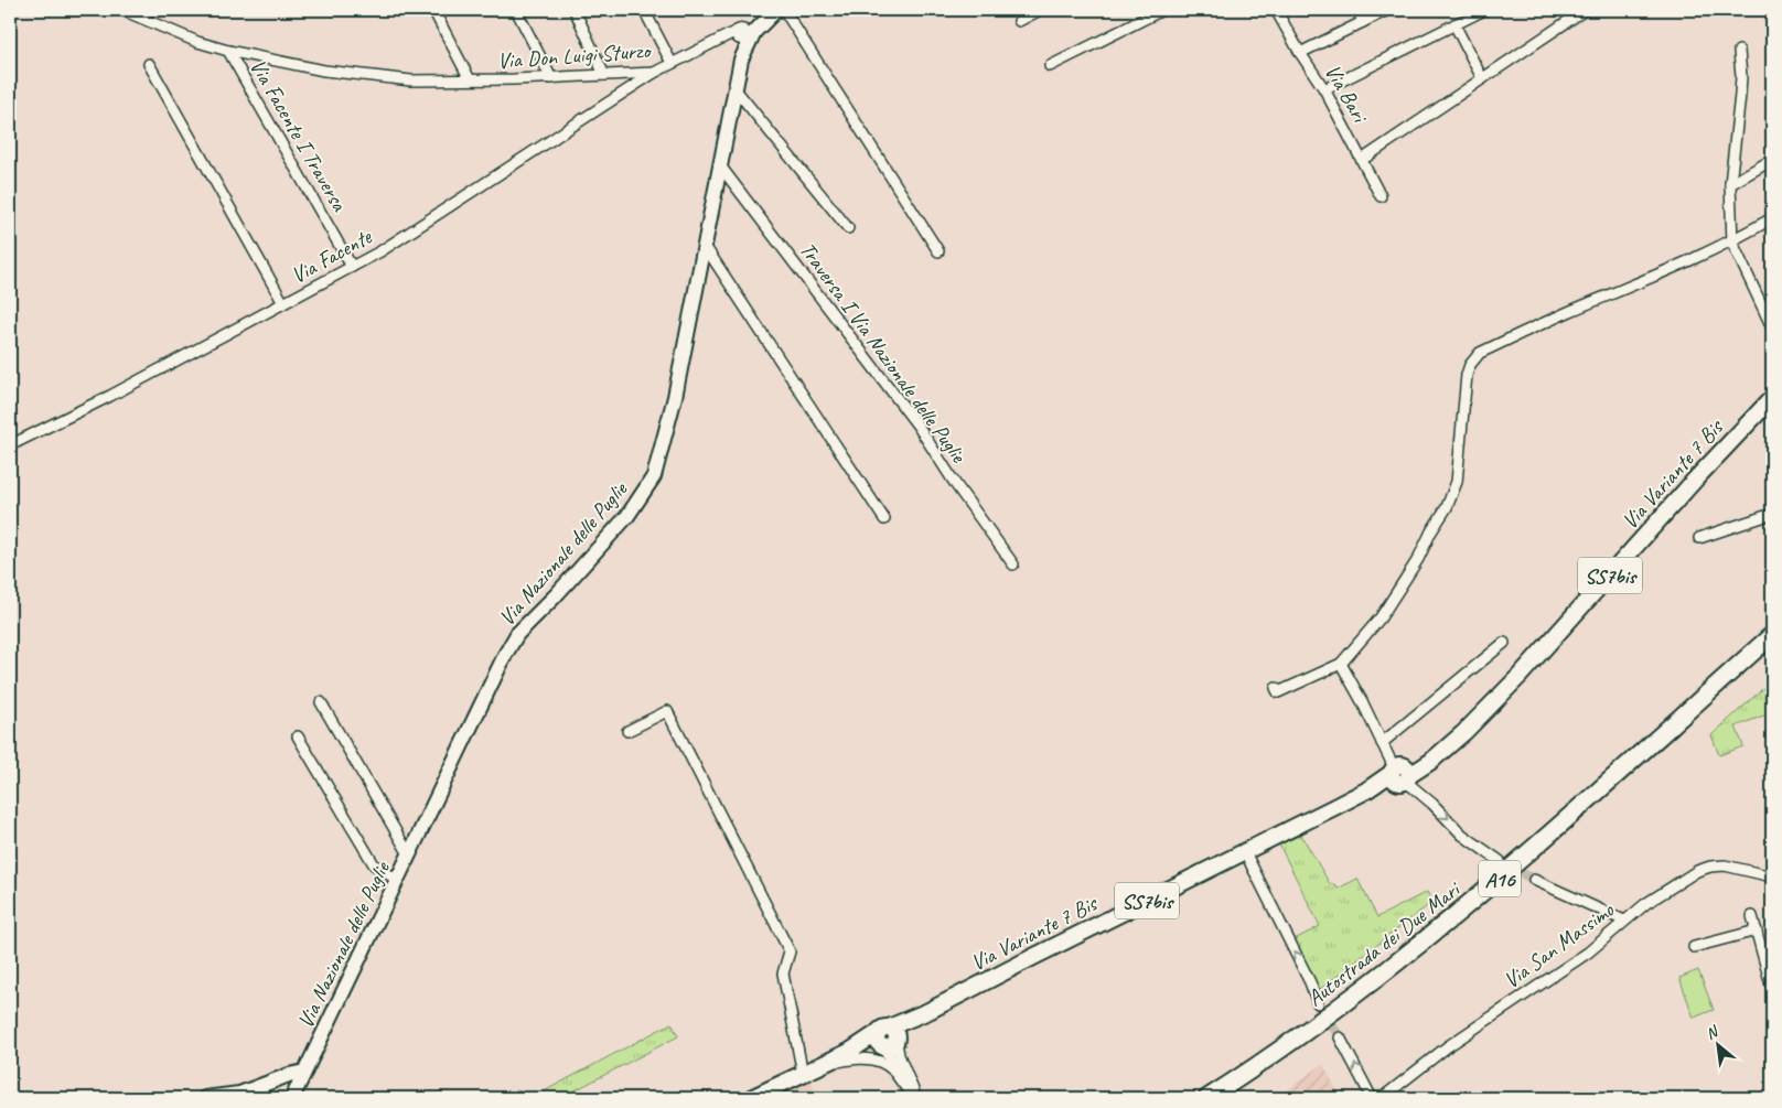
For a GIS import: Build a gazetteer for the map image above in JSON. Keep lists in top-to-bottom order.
{
  "streets": {
    "highway": ["A16", "Autostrada dei Due Mari"],
    "main road": ["Via Variante 7 Bis", "Via Nazionale delle Puglie", "SS7bis"],
    "street": [
      "Via Don Luigi Sturzo",
      "Via Bari",
      "Via Facente I Traversa",
      "Via Facente",
      "Traversa I Via Nazionale delle Puglie",
      "Via San Massimo"
    ]
  },
  "crossings": [
    ["Via Don Luigi Sturzo", "Via Facente I Traversa"],
    ["Via Don Luigi Sturzo", "Via Facente"],
    ["Via Don Luigi Sturzo", "Via Nazionale delle Puglie"],
    ["Via Facente I Traversa", "Via Facente"],
    ["Traversa I Via Nazionale delle Puglie", "Via Nazionale delle Puglie"]
  ],
  "north": "top left"
}
